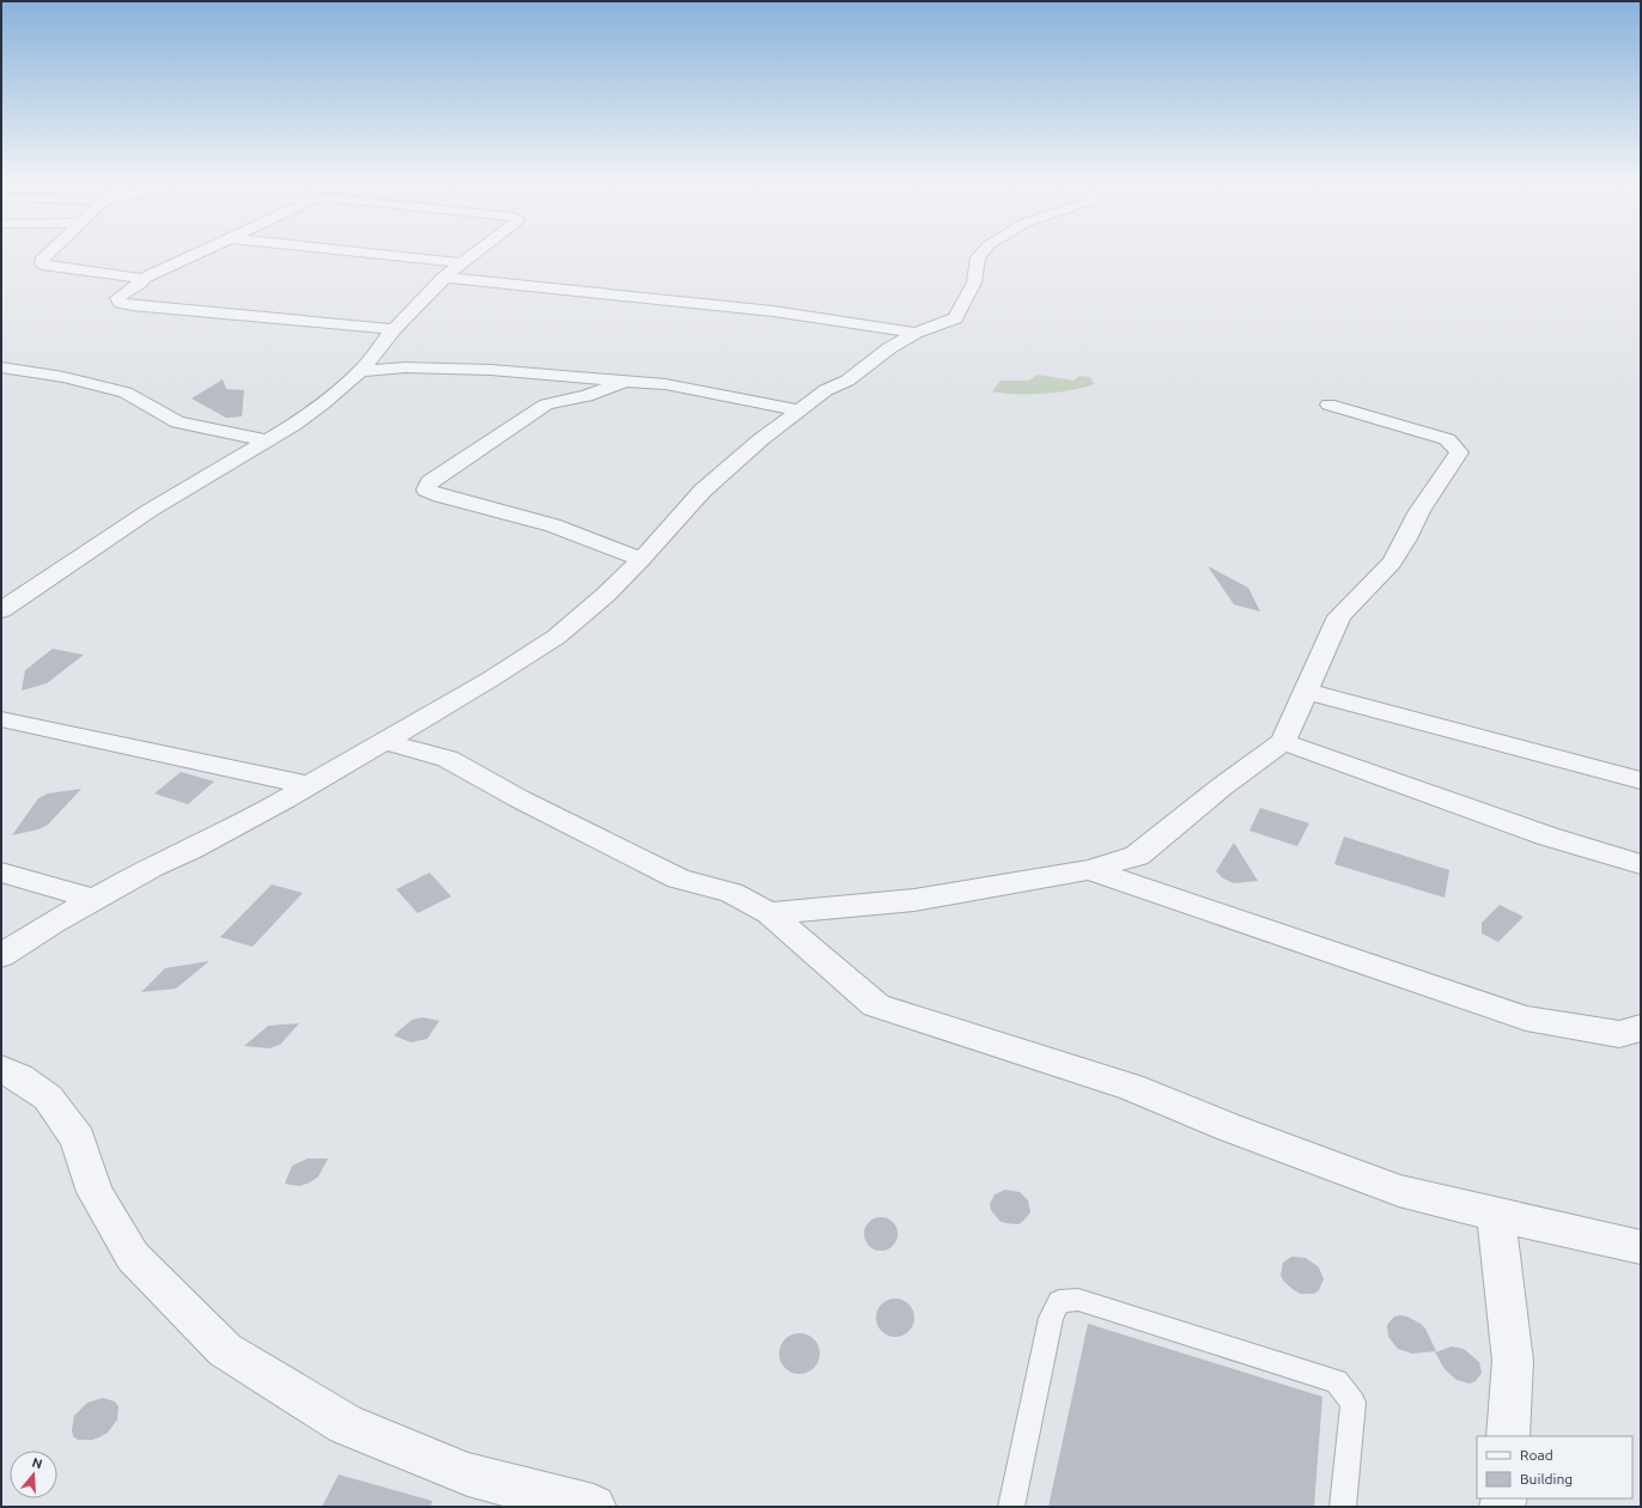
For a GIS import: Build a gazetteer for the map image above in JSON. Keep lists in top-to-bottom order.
{
  "legend": ["Road", "Building"],
  "north": "top"
}
